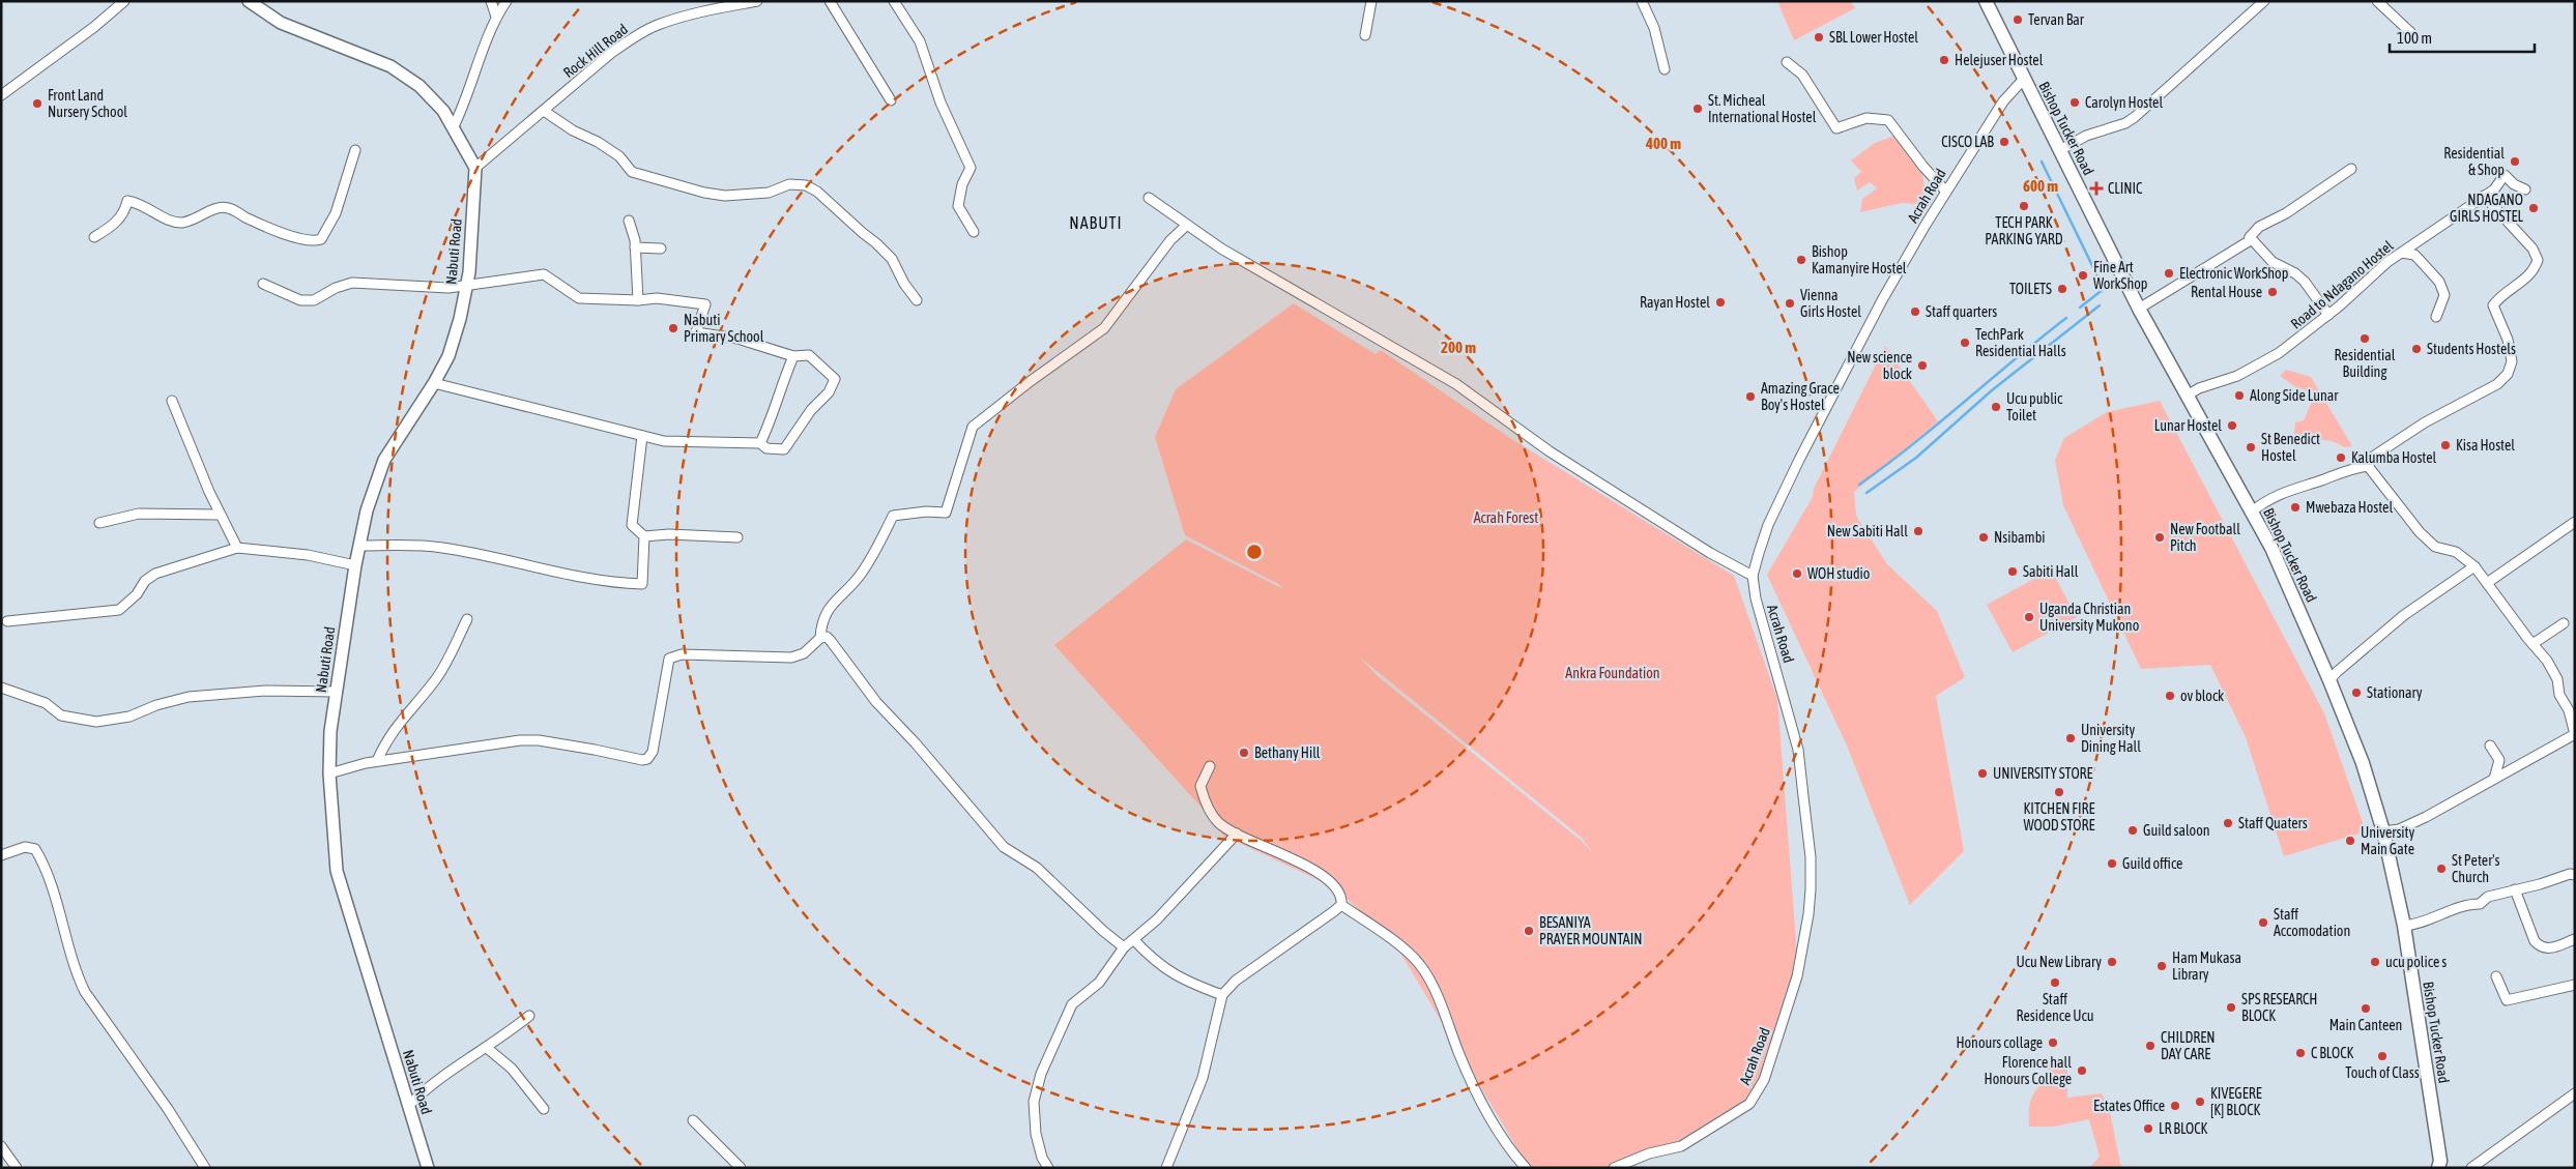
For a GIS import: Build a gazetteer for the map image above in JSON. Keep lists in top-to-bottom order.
{
  "streets": {
    "main road": ["Bishop Tucker Road"],
    "street": [
      "Rock Hill Road",
      "Acrah Road",
      "Nabuti Road",
      "Road to Ndagano Hostel"
    ]
  },
  "crossings": [
    ["Rock Hill Road", "Nabuti Road"],
    ["Bishop Tucker Road", "Acrah Road"],
    ["Bishop Tucker Road", "Road to Ndagano Hostel"]
  ],
  "districts": ["NABUTI"],
  "parks": ["Acrah Forest", "Ankra Foundation"],
  "places": {
    "other": [
      "Tervan Bar",
      "SBL Lower Hostel",
      "Helejuser Hostel",
      "Carolyn Hostel",
      "Front Land Nursery School",
      "St. Micheal International Hostel",
      "CISCO LAB",
      "Residential & Shop",
      "TECH PARK PARKING YARD",
      "NDAGANO GIRLS HOSTEL",
      "Bishop Kamanyire Hostel",
      "Electronic WorkShop",
      "Fine Art WorkShop",
      "TOILETS",
      "Rental House",
      "Rayan Hostel",
      "Vienna Girls Hostel",
      "Staff quarters",
      "Nabuti Primary School",
      "Residential Building",
      "TechPark Residential Halls",
      "Students Hostels",
      "New science block",
      "Along Side Lunar",
      "Amazing Grace Boy's Hostel",
      "Ucu public Toilet",
      "Lunar Hostel",
      "Kisa Hostel",
      "St Benedict Hostel",
      "Kalumba Hostel",
      "Mwebaza Hostel",
      "New Sabiti Hall",
      "Nsibambi",
      "New Football Pitch",
      "Sabiti Hall",
      "WOH studio",
      "Uganda Christian University Mukono",
      "Stationary",
      "ov block",
      "University Dining Hall",
      "Bethany Hill",
      "UNIVERSITY STORE",
      "KITCHEN FIRE WOOD STORE",
      "Staff Quaters",
      "Guild saloon",
      "University Main Gate",
      "Guild office",
      "St Peter's Church",
      "Staff Accomodation",
      "BESANIYA PRAYER MOUNTAIN",
      "Ucu New Library",
      "ucu police s",
      "Ham Mukasa Library",
      "Staff Residence Ucu",
      "SPS RESEARCH BLOCK",
      "Main Canteen",
      "Honours collage",
      "CHILDREN DAY CARE",
      "C BLOCK",
      "Touch of Class",
      "Florence hall Honours College",
      "KIVEGERE [K] BLOCK",
      "Estates Office",
      "LR BLOCK"
    ],
    "health": ["CLINIC"]
  },
  "scale_bar": "100 m",
  "rings": ["400 m", "600 m", "200 m"]
}
